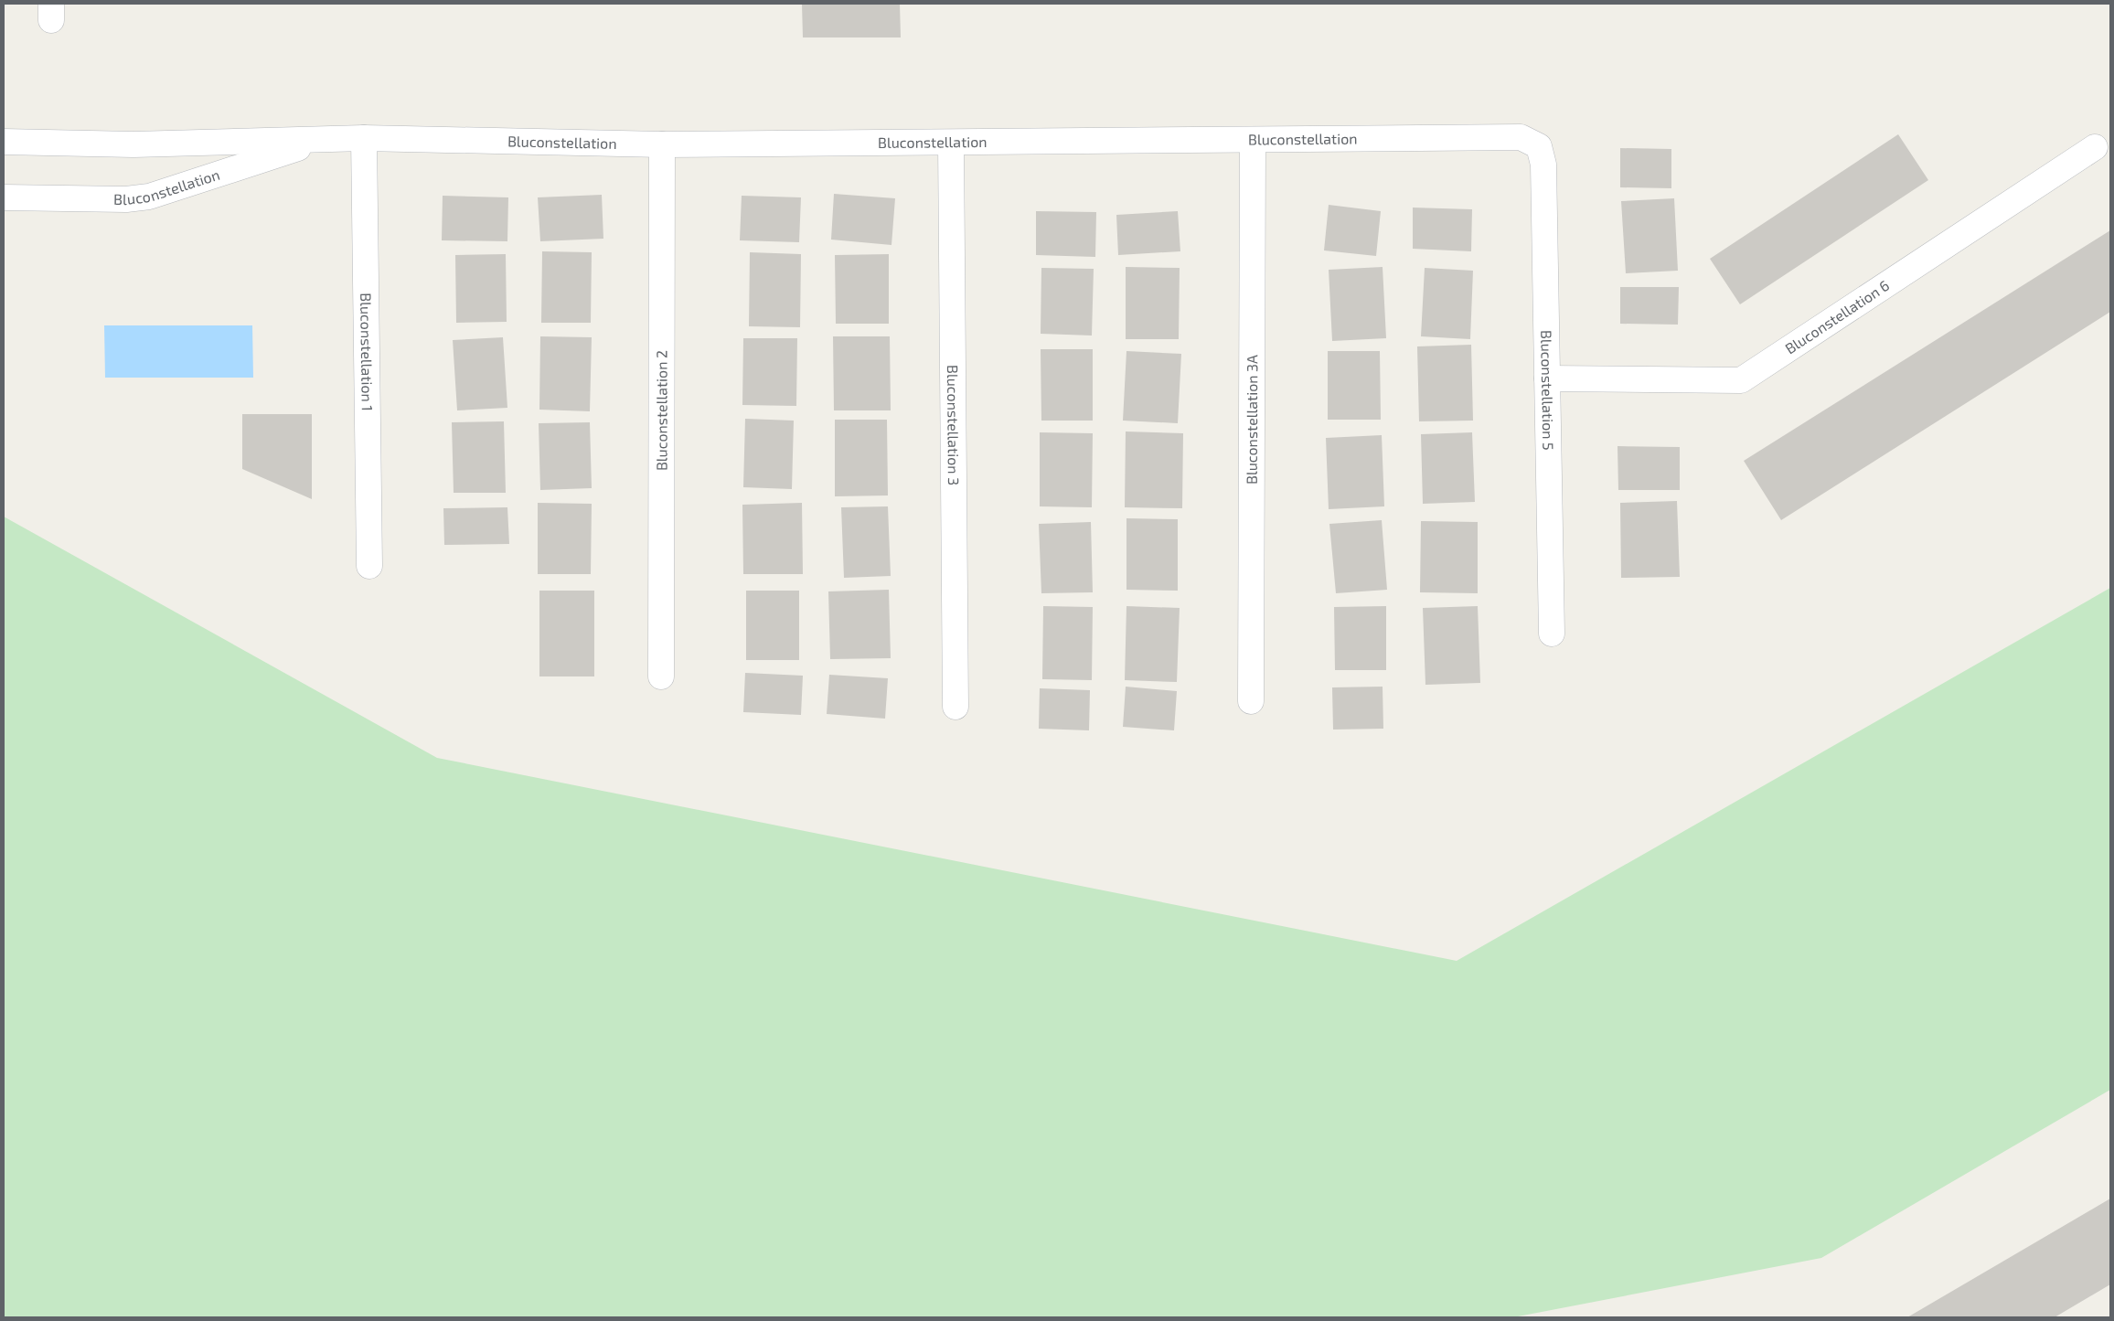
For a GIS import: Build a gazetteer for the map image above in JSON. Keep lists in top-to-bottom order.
{
  "streets": {
    "street": [
      "Bluconstellation",
      "Bluconstellation 6",
      "Bluconstellation 1",
      "Bluconstellation 5",
      "Bluconstellation 2",
      "Bluconstellation 3A",
      "Bluconstellation 3"
    ]
  },
  "crossings": [
    ["Bluconstellation", "Bluconstellation 1"],
    ["Bluconstellation", "Bluconstellation 5"],
    ["Bluconstellation", "Bluconstellation 2"],
    ["Bluconstellation", "Bluconstellation 3A"],
    ["Bluconstellation", "Bluconstellation 3"],
    ["Bluconstellation 6", "Bluconstellation 5"]
  ]
}
